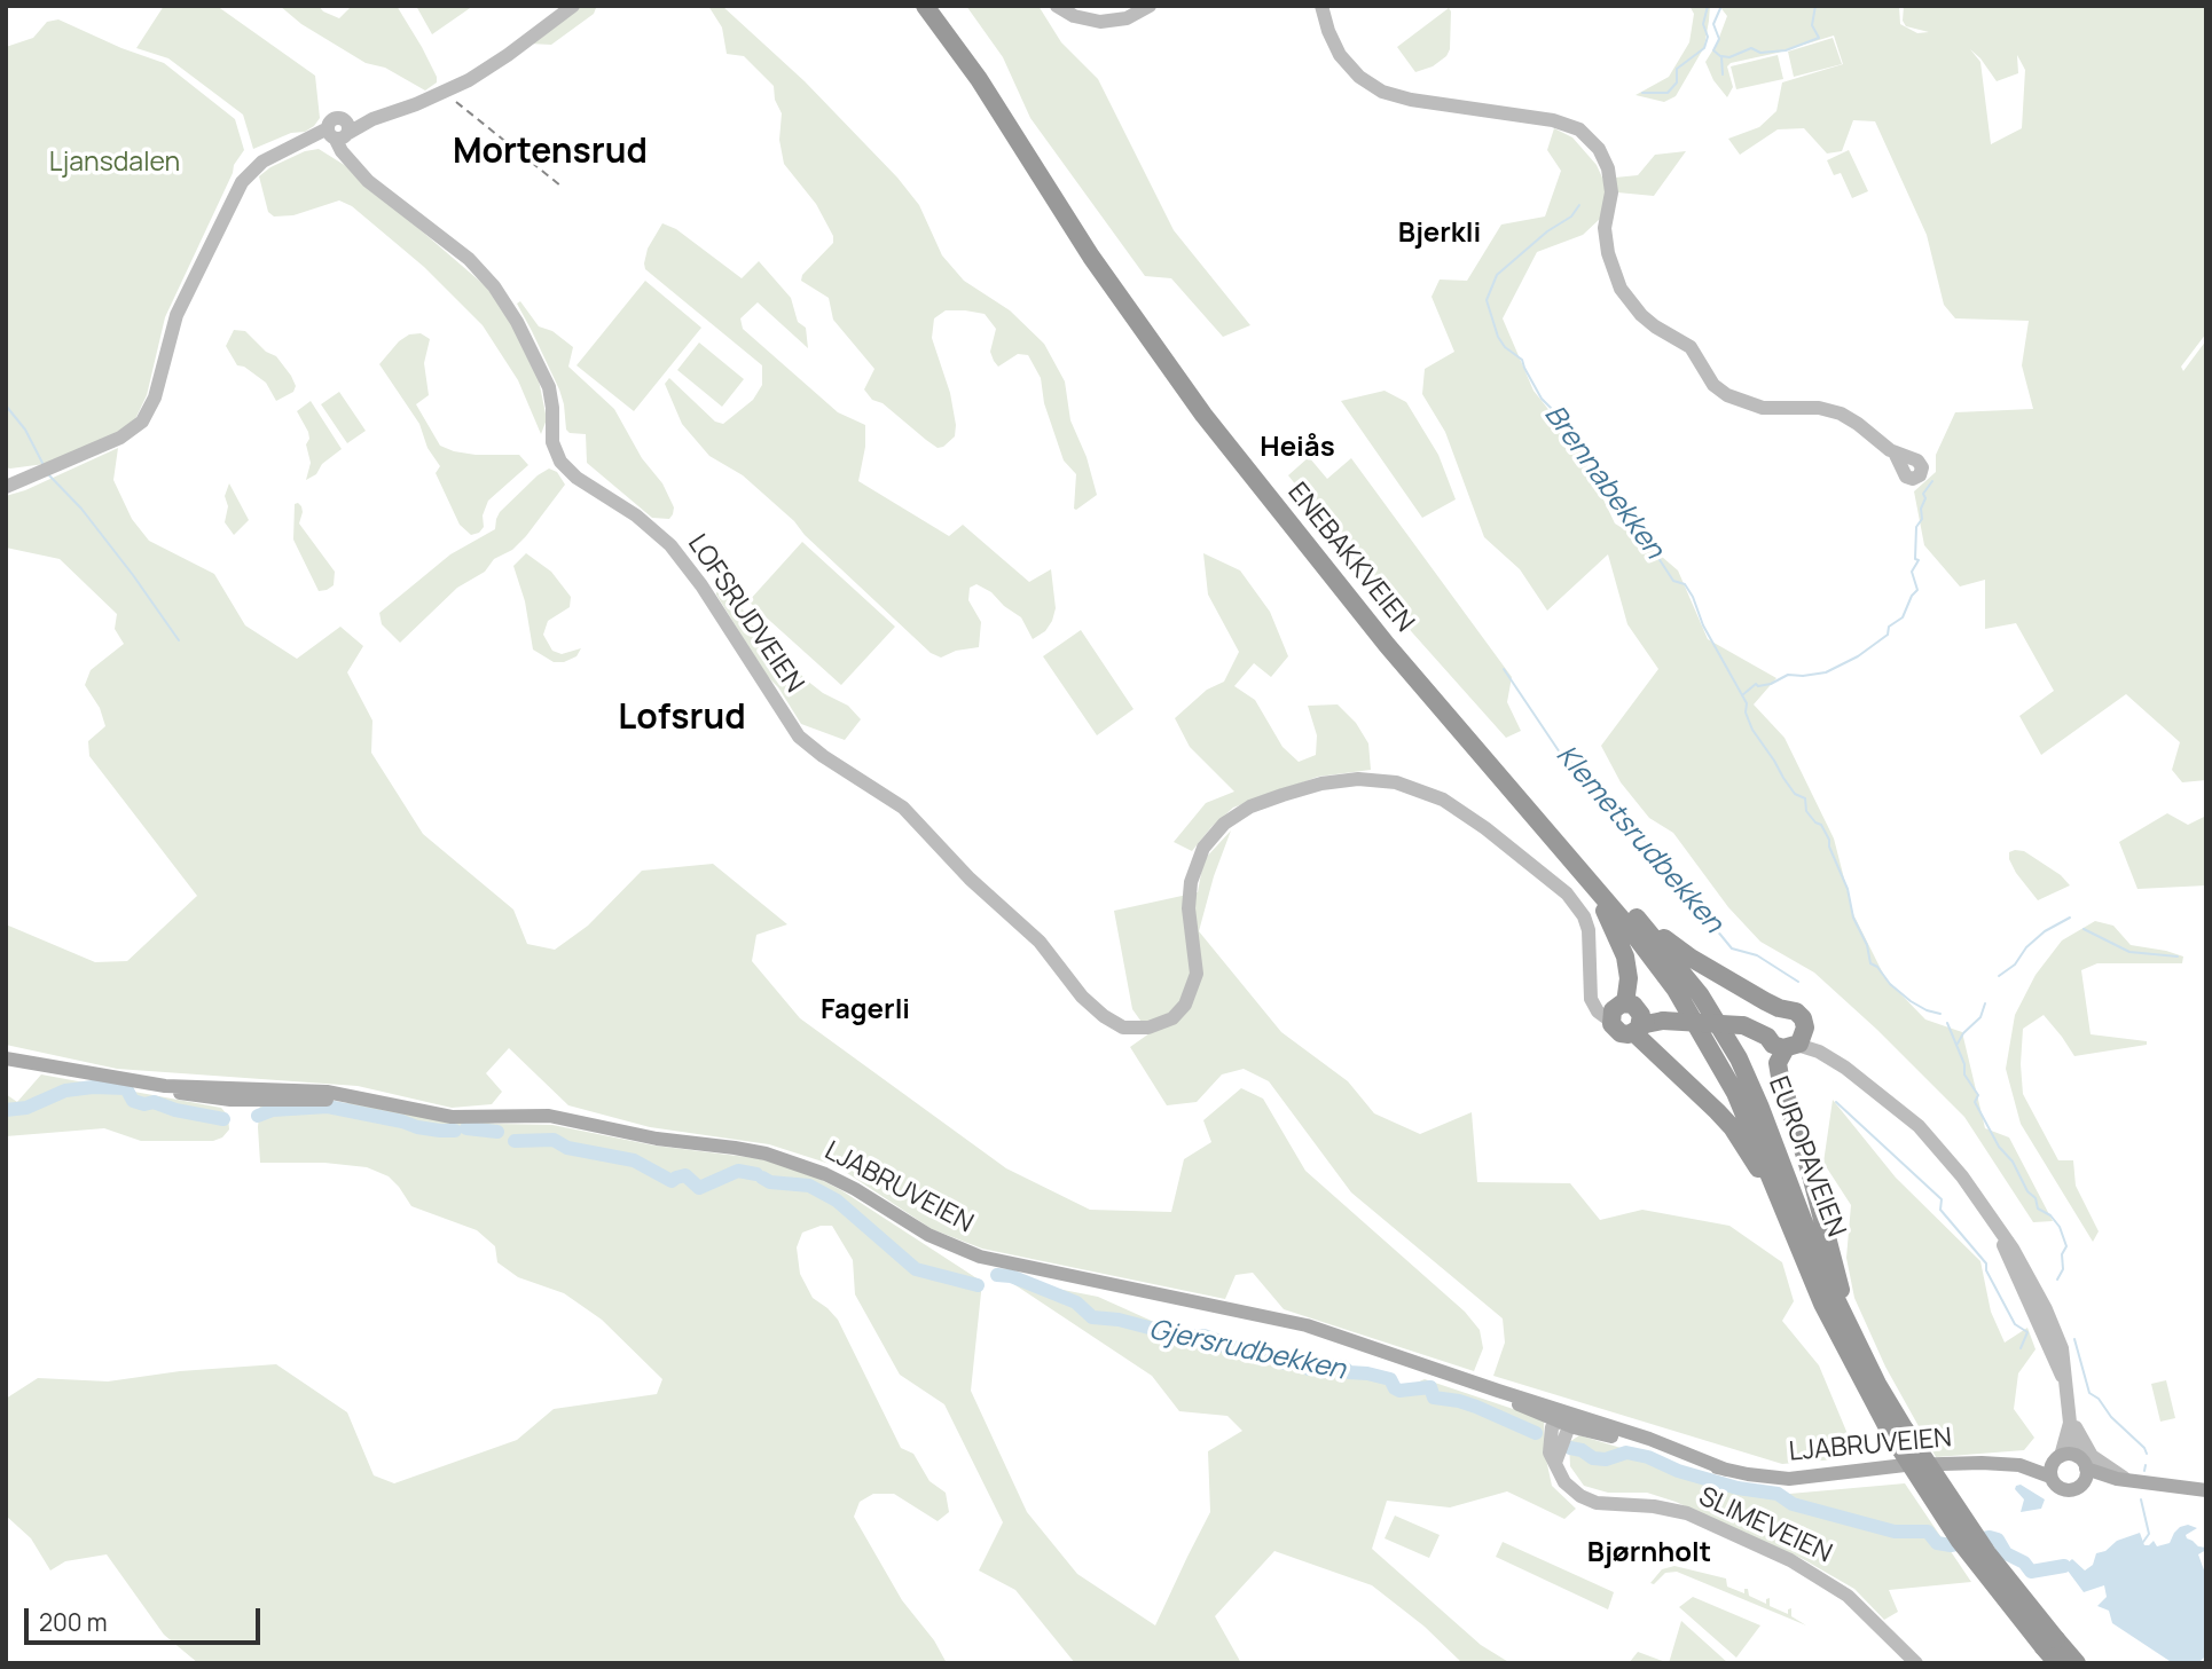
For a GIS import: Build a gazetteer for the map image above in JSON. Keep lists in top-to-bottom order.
{
  "streets": {
    "highway": ["ENEBAKKVEIEN", "EUROPAVEIEN"],
    "main road": ["LJABRUVEIEN"],
    "street": ["LOFSRUDVEIEN", "SLIMEVEIEN"]
  },
  "crossings": [
    ["ENEBAKKVEIEN", "EUROPAVEIEN"],
    ["LJABRUVEIEN", "SLIMEVEIEN"]
  ],
  "districts": [
    "Mortensrud",
    "Bjerkli",
    "Heiås",
    "Lofsrud",
    "Fagerli",
    "Bjørnholt"
  ],
  "water": ["Brennabekken", "Klemetsrudbekken", "Gjersrudbekken"],
  "parks": ["Ljansdalen"],
  "scale_bar": "200 m"
}
